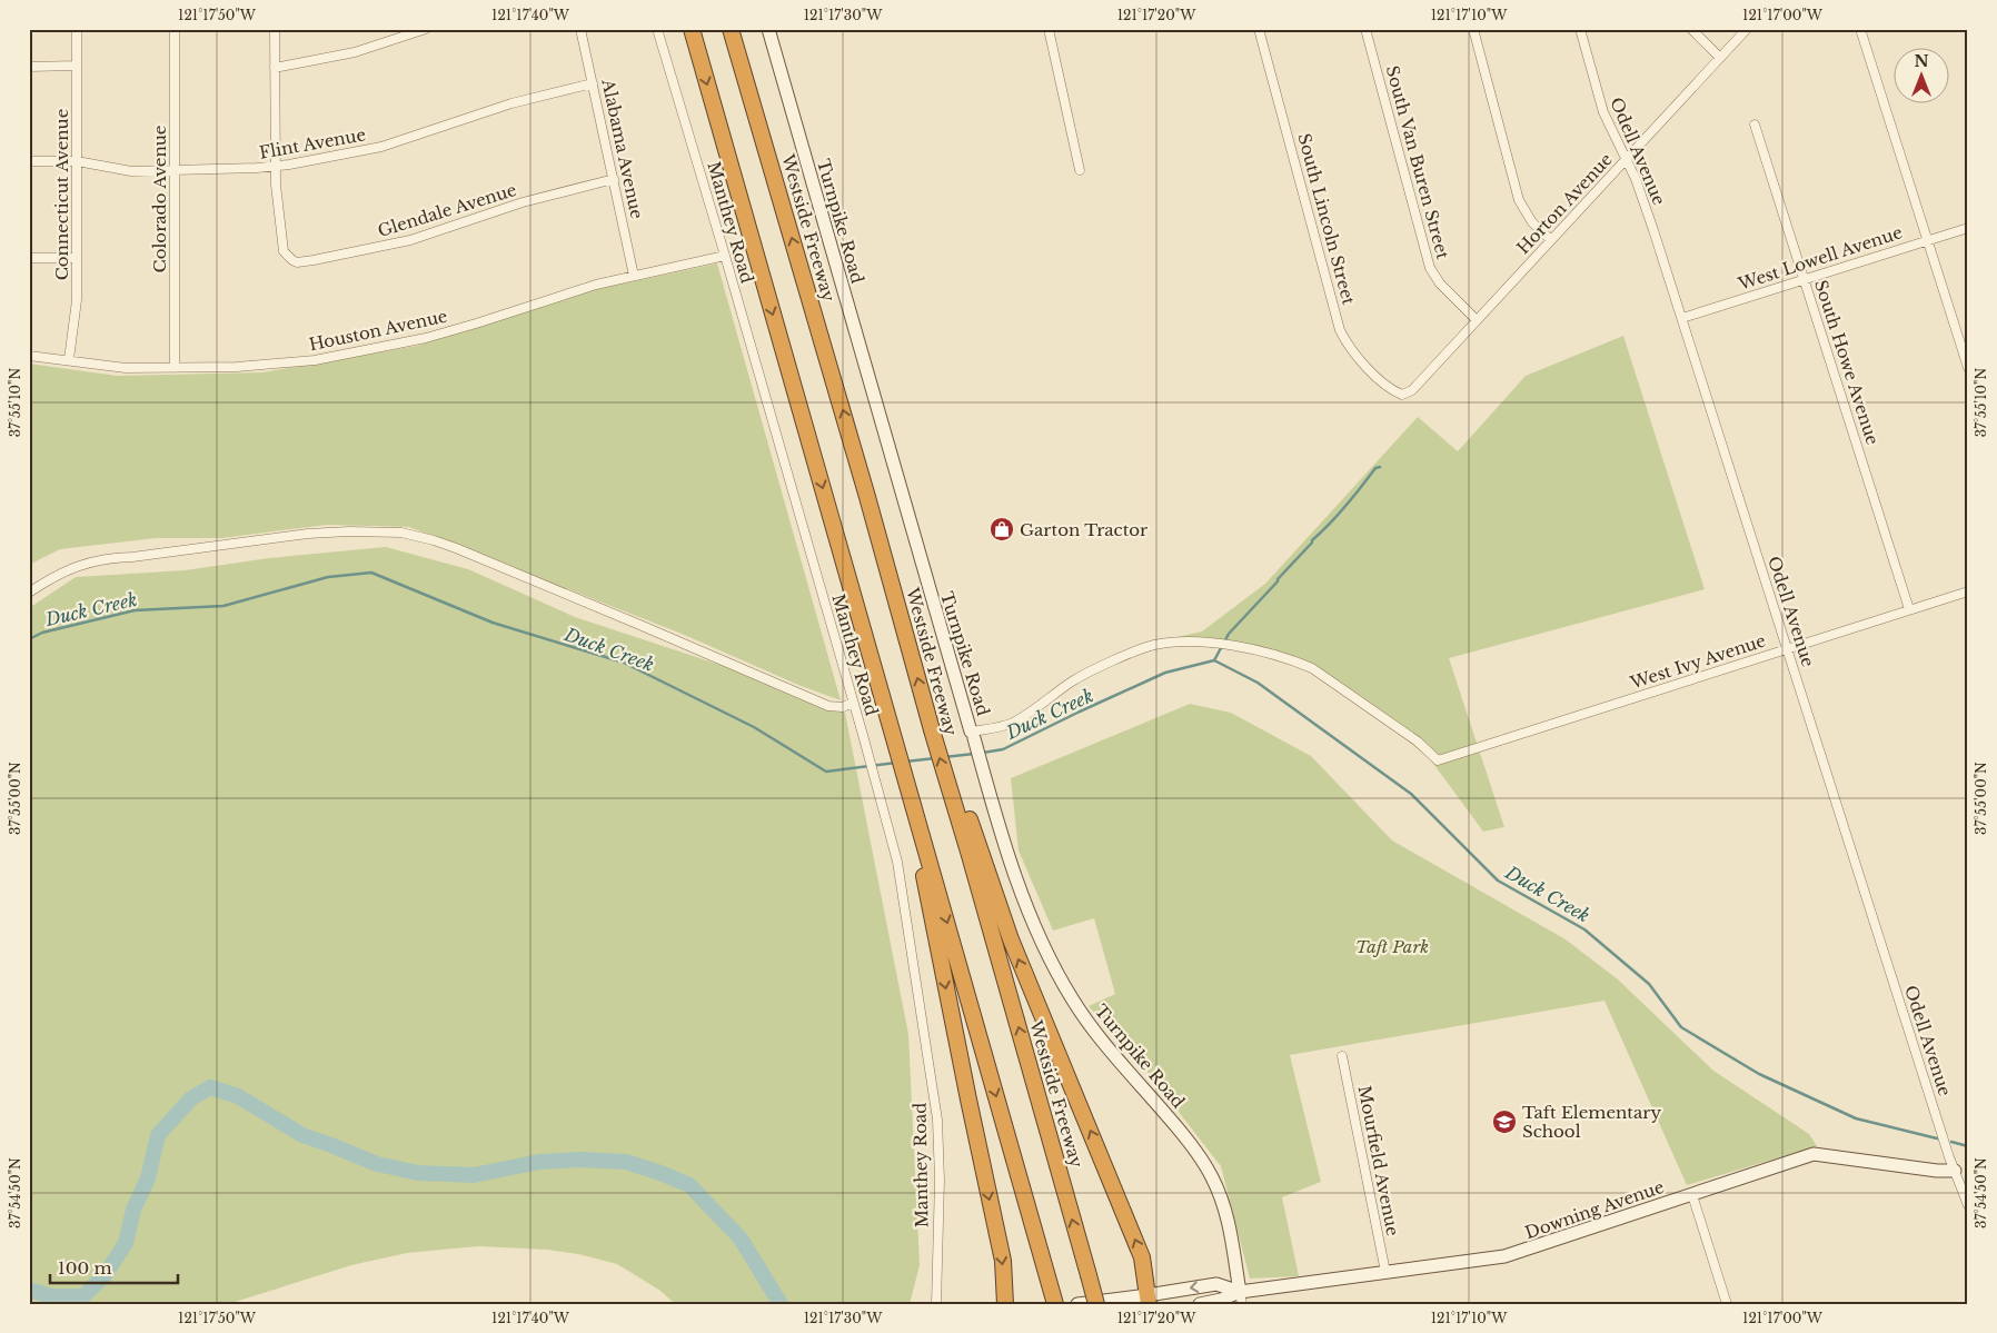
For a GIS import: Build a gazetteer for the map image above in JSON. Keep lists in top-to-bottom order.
{
  "streets": {
    "highway": ["Westside Freeway"],
    "street": [
      "Flint Avenue",
      "Alabama Avenue",
      "Odell Avenue",
      "South Van Buren Street",
      "Connecticut Avenue",
      "Colorado Avenue",
      "Horton Avenue",
      "Glendale Avenue",
      "South Lincoln Street",
      "Turnpike Road",
      "Manthey Road",
      "West Lowell Avenue",
      "Houston Avenue",
      "South Howe Avenue",
      "West Ivy Avenue",
      "Mourfield Avenue",
      "Downing Avenue"
    ]
  },
  "crossings": [
    ["Flint Avenue", "Alabama Avenue"],
    ["Flint Avenue", "Connecticut Avenue"],
    ["Flint Avenue", "Colorado Avenue"],
    ["Flint Avenue", "Glendale Avenue"],
    ["Alabama Avenue", "Glendale Avenue"],
    ["Alabama Avenue", "Houston Avenue"],
    ["Odell Avenue", "Horton Avenue"],
    ["Odell Avenue", "West Lowell Avenue"],
    ["Odell Avenue", "West Ivy Avenue"],
    ["Odell Avenue", "Downing Avenue"],
    ["South Van Buren Street", "Horton Avenue"],
    ["Connecticut Avenue", "Houston Avenue"],
    ["Colorado Avenue", "Houston Avenue"],
    ["Horton Avenue", "South Lincoln Street"],
    ["Turnpike Road", "West Ivy Avenue"],
    ["Turnpike Road", "Downing Avenue"],
    ["Manthey Road", "Houston Avenue"],
    ["West Lowell Avenue", "South Howe Avenue"],
    ["South Howe Avenue", "West Ivy Avenue"],
    ["Mourfield Avenue", "Downing Avenue"]
  ],
  "water": ["Duck Creek"],
  "parks": ["Taft Park"],
  "places": {
    "shop": ["Garton Tractor"],
    "school or university": ["Taft Elementary School"]
  },
  "scale_bar": "100 m",
  "north": "top",
  "coordinates": [
    "121°17'50\"W",
    "121°17'40\"W",
    "121°17'30\"W",
    "121°17'20\"W",
    "121°17'10\"W",
    "121°17'00\"W",
    "37°55'10\"N",
    "37°55'00\"N",
    "37°54'50\"N"
  ]
}
